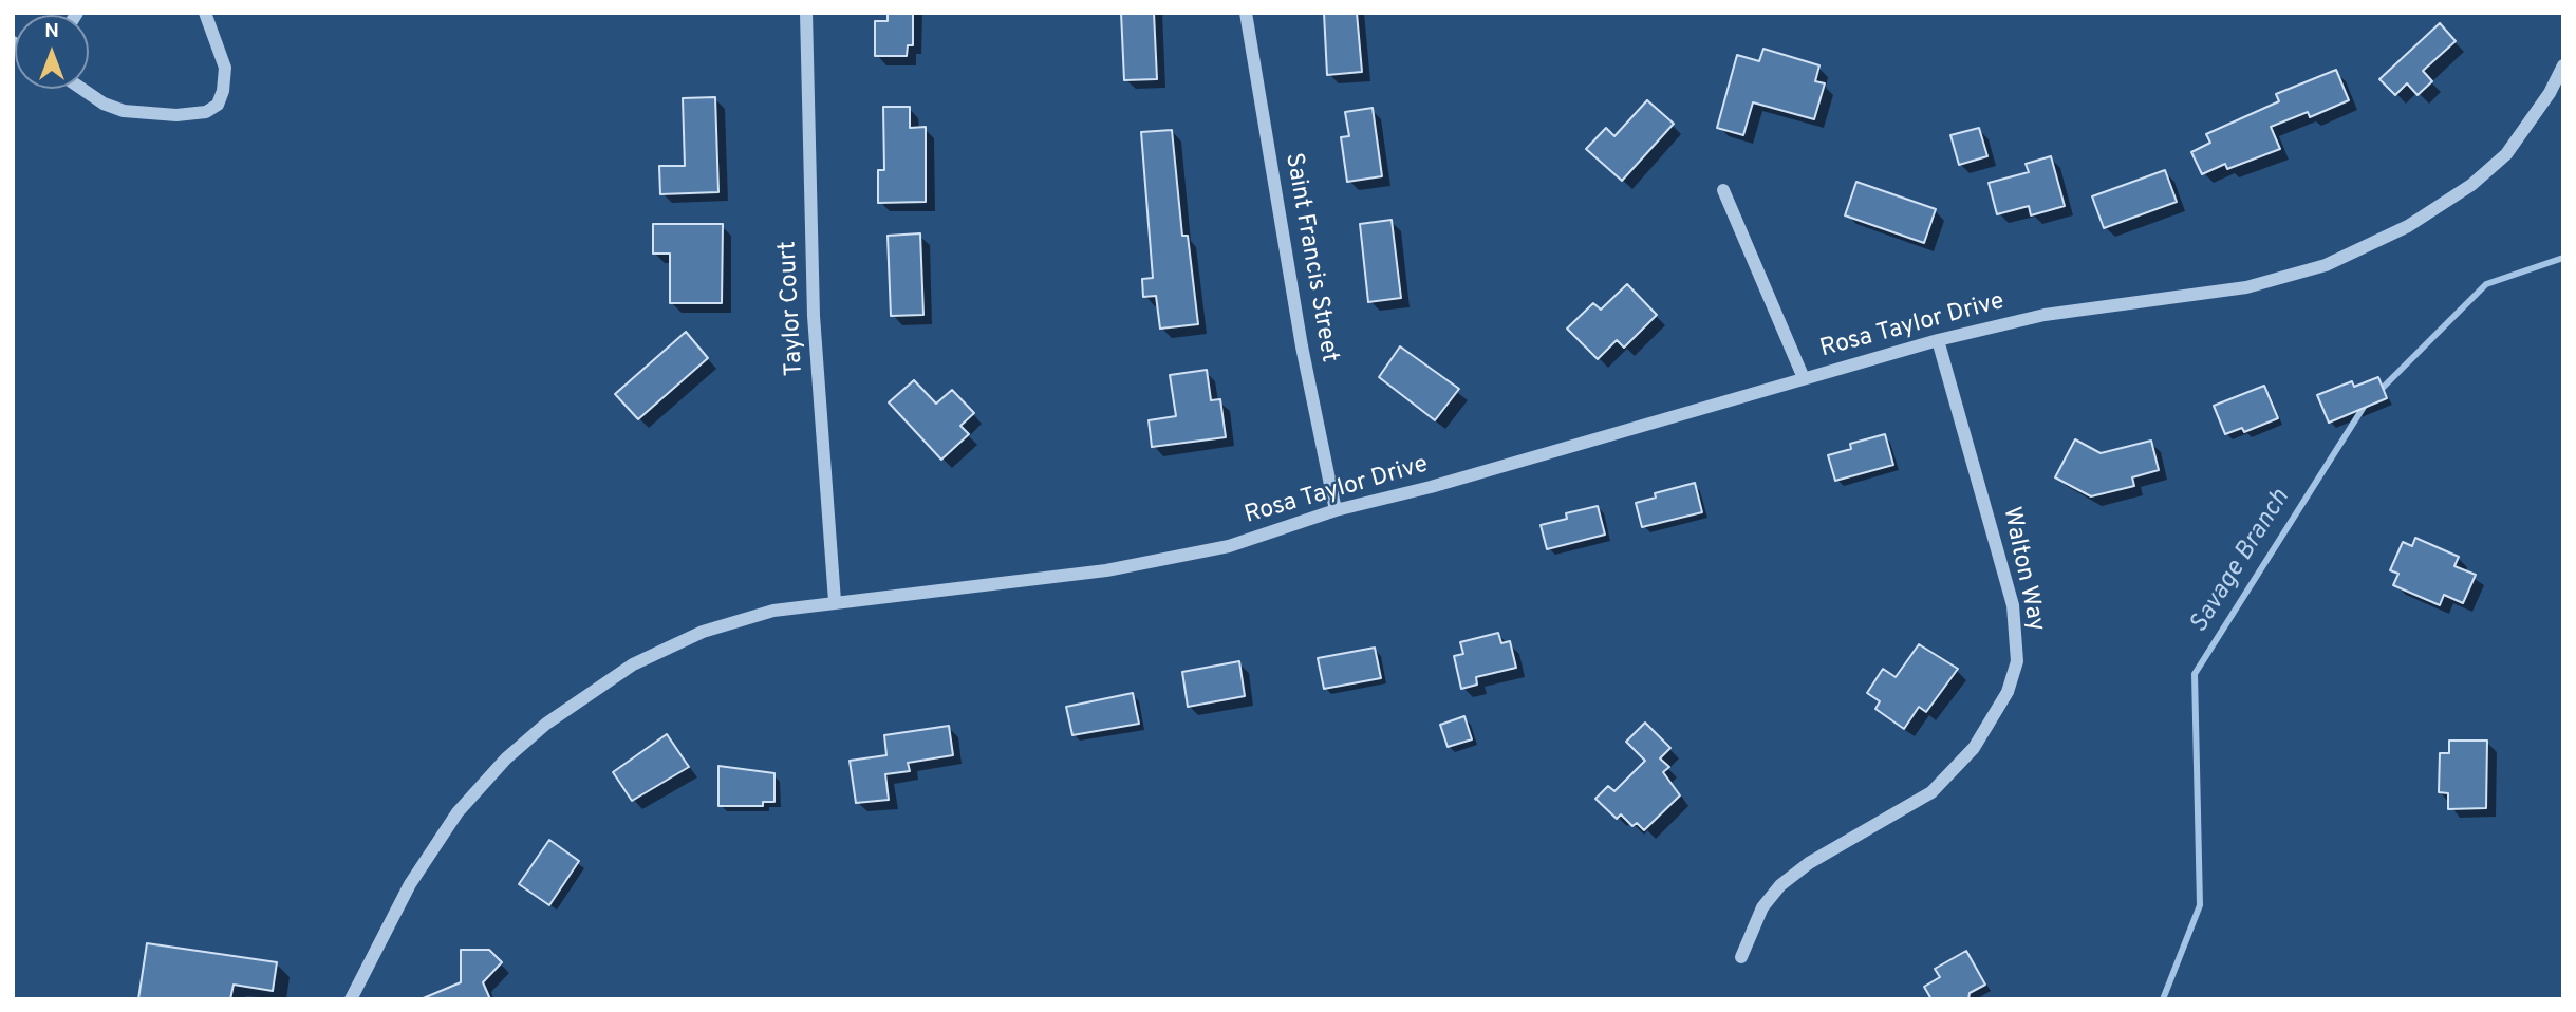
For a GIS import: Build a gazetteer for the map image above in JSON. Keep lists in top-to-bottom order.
{
  "streets": {
    "street": [
      "Saint Francis Street",
      "Taylor Court",
      "Rosa Taylor Drive",
      "Walton Way"
    ]
  },
  "crossings": [
    ["Saint Francis Street", "Rosa Taylor Drive"],
    ["Taylor Court", "Rosa Taylor Drive"],
    ["Rosa Taylor Drive", "Walton Way"]
  ],
  "water": ["Savage Branch"],
  "north": "top"
}
